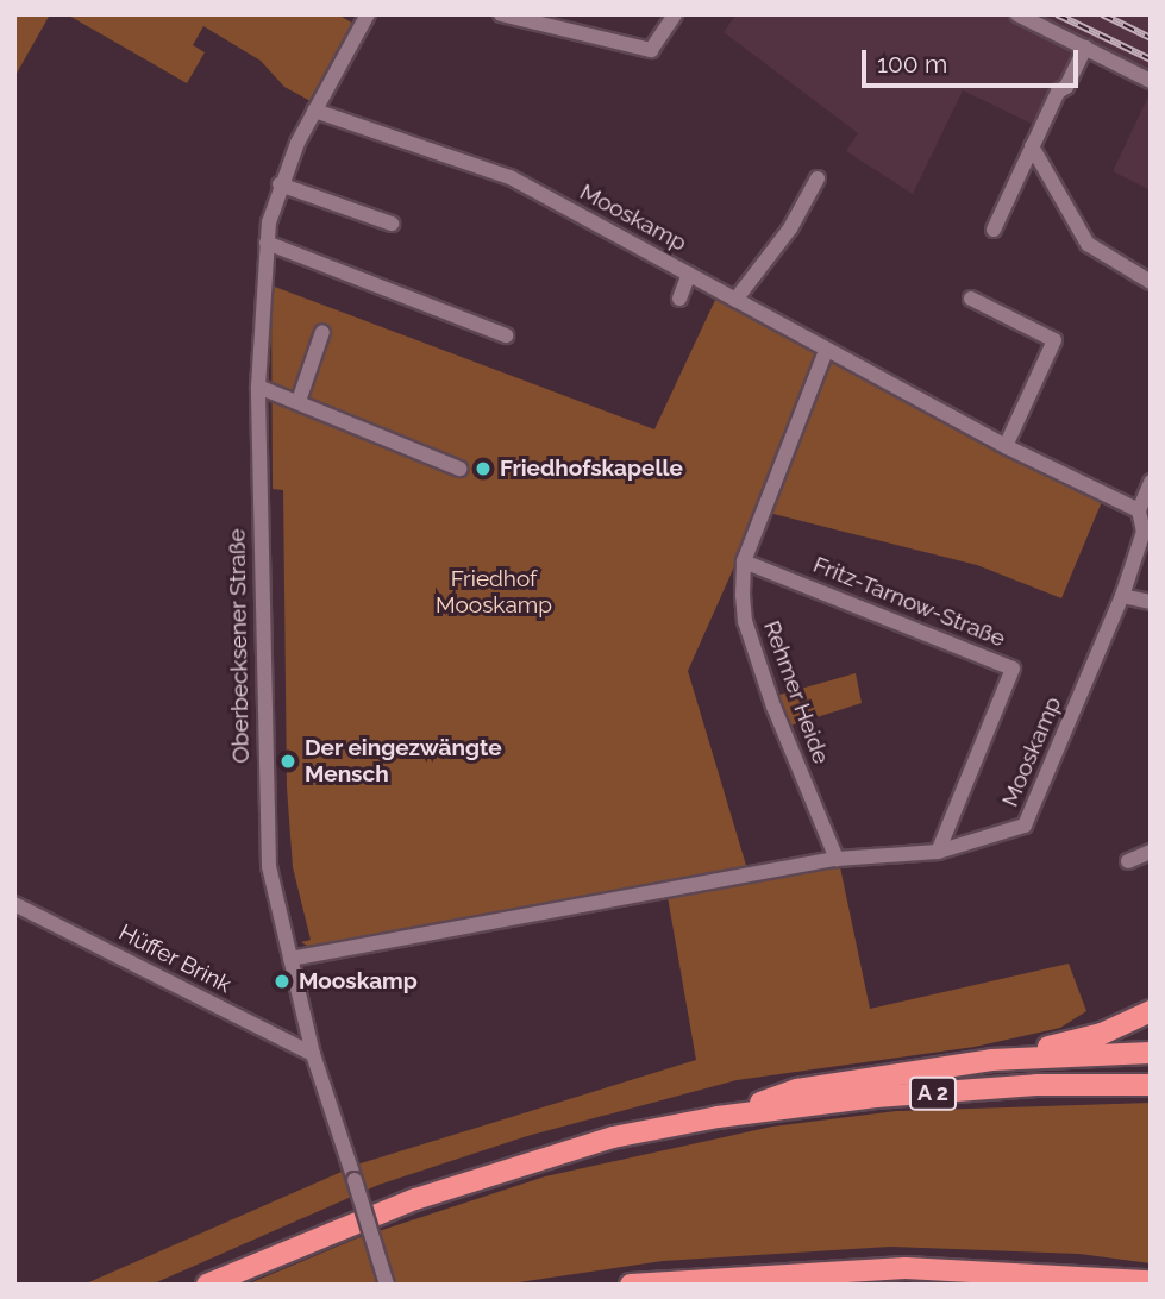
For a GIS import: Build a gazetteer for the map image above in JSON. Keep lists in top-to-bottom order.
{
  "streets": {
    "highway": ["A 2"],
    "street": [
      "Mooskamp",
      "Fritz-Tarnow-Straße",
      "Oberbecksener Straße",
      "Rehmer Heide",
      "Hüffer Brink"
    ]
  },
  "crossings": [
    ["Mooskamp", "Fritz-Tarnow-Straße"],
    ["Mooskamp", "Oberbecksener Straße"],
    ["Mooskamp", "Rehmer Heide"],
    ["Fritz-Tarnow-Straße", "Rehmer Heide"],
    ["Oberbecksener Straße", "Hüffer Brink"]
  ],
  "parks": ["Friedhof Mooskamp"],
  "places": ["Friedhofskapelle", "Der eingezwängte Mensch", "Mooskamp"],
  "scale_bar": "100 m"
}
